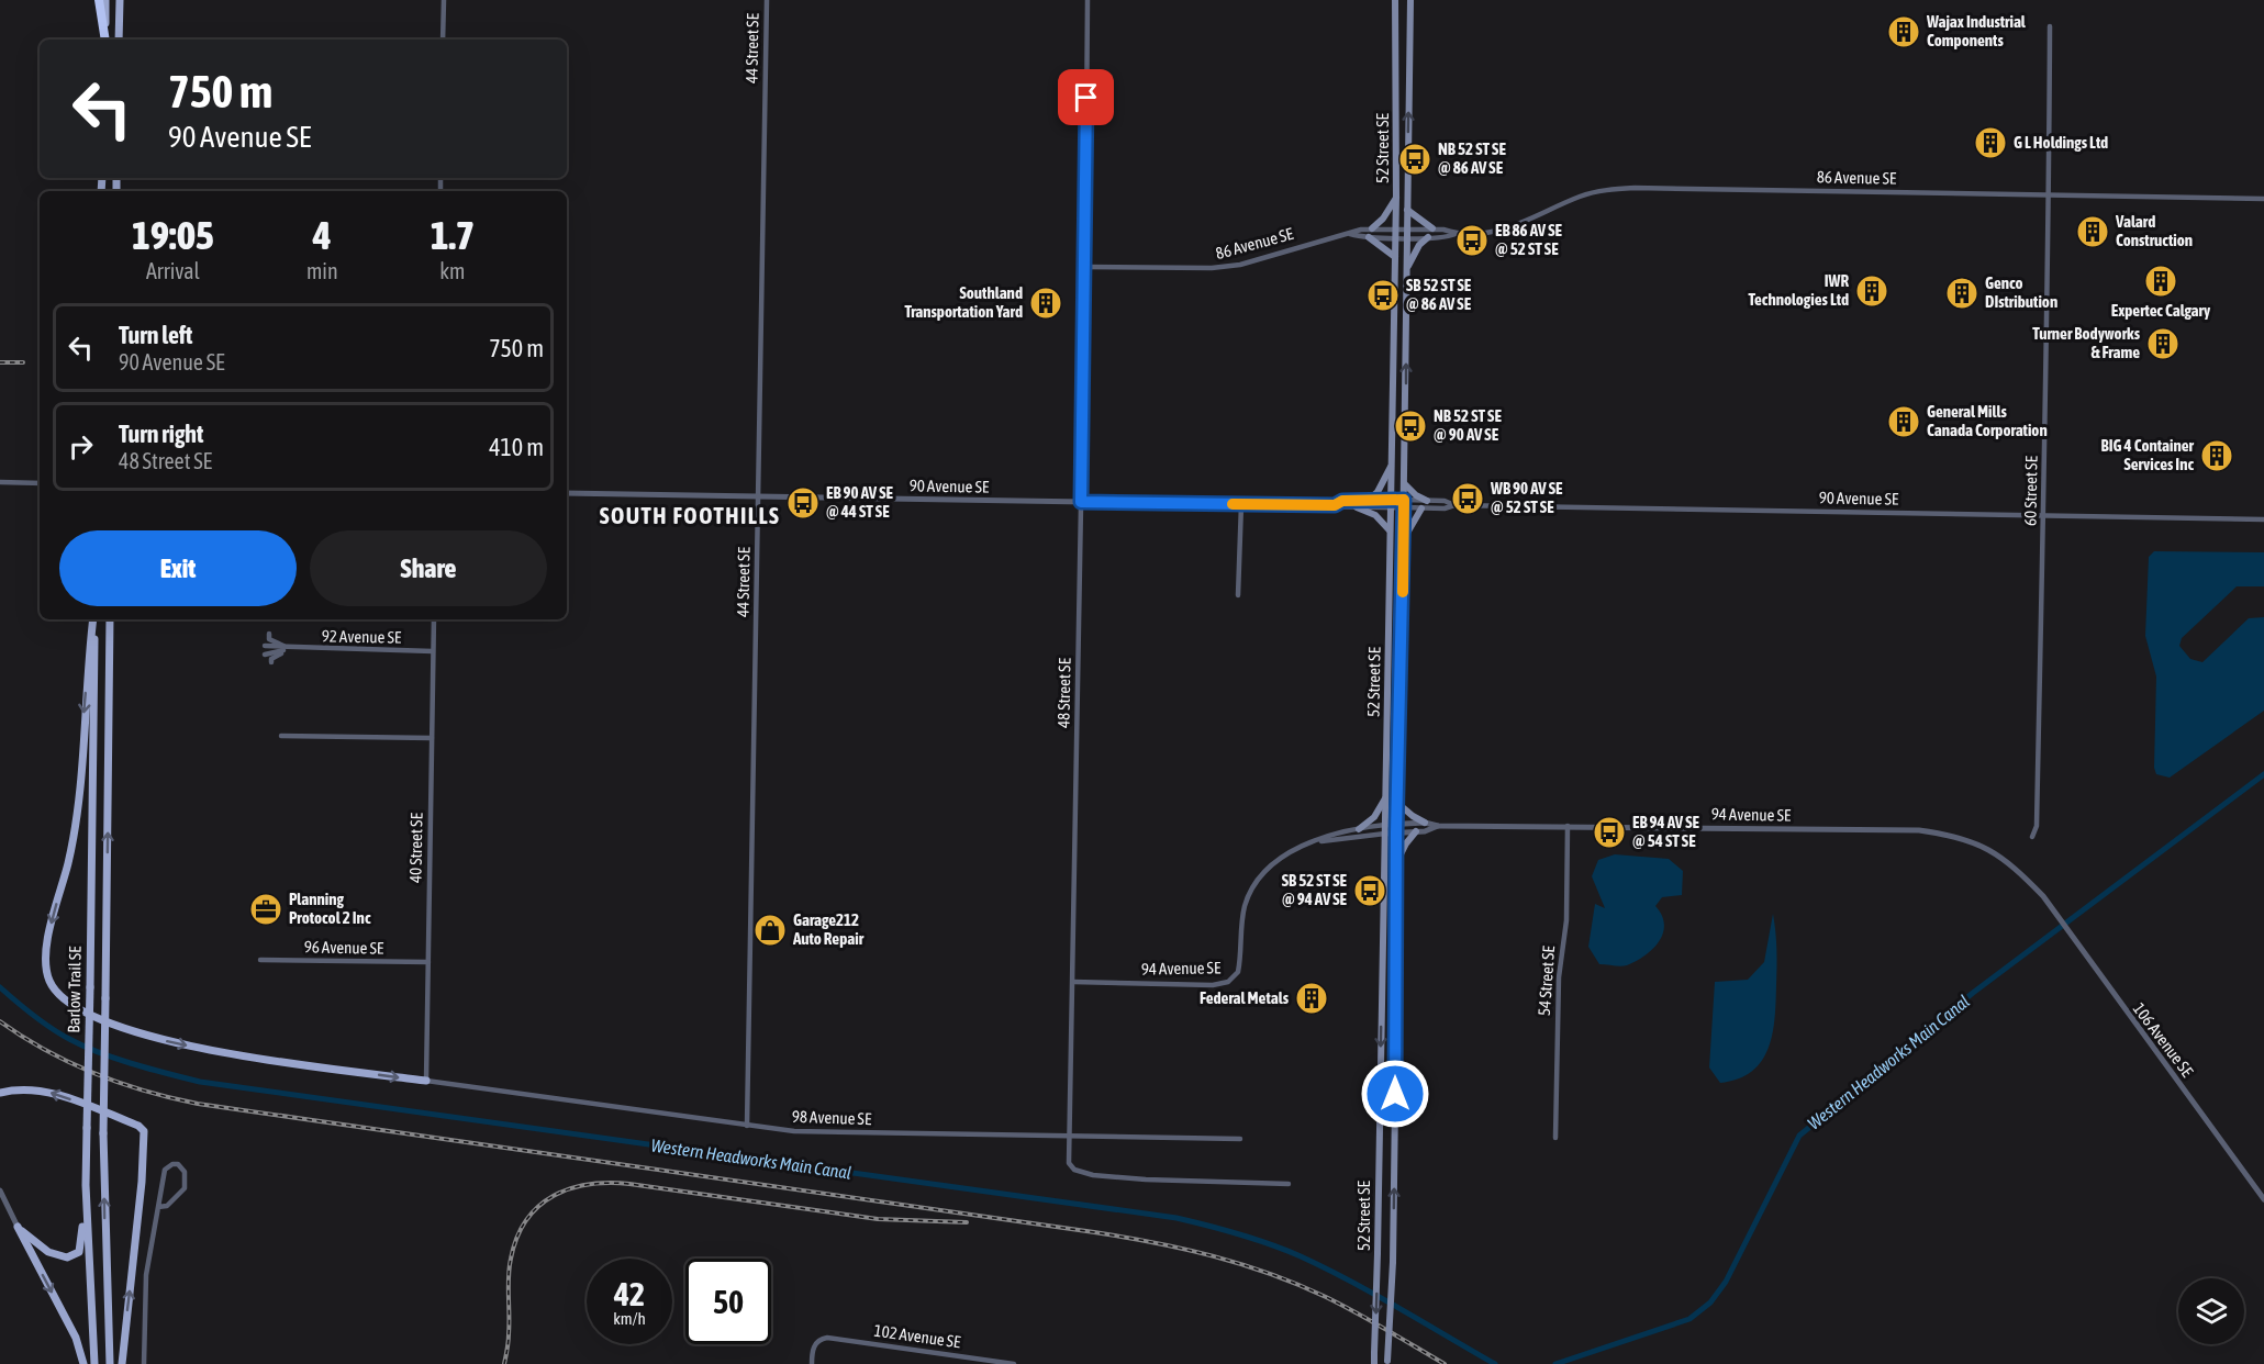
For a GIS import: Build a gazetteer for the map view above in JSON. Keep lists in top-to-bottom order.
{
  "streets": {
    "main road": ["52 Street SE", "Barlow Trail SE"],
    "street": [
      "44 Street SE",
      "86 Avenue SE",
      "90 Avenue SE",
      "60 Street SE",
      "92 Avenue SE",
      "48 Street SE",
      "94 Avenue SE",
      "40 Street SE",
      "96 Avenue SE",
      "54 Street SE",
      "106 Avenue SE",
      "98 Avenue SE",
      "102 Avenue SE"
    ]
  },
  "crossings": [
    ["44 Street SE", "90 Avenue SE"],
    ["44 Street SE", "98 Avenue SE"],
    ["52 Street SE", "86 Avenue SE"],
    ["52 Street SE", "90 Avenue SE"],
    ["52 Street SE", "94 Avenue SE"],
    ["86 Avenue SE", "60 Street SE"],
    ["86 Avenue SE", "48 Street SE"],
    ["90 Avenue SE", "60 Street SE"],
    ["90 Avenue SE", "48 Street SE"],
    ["92 Avenue SE", "40 Street SE"],
    ["48 Street SE", "94 Avenue SE"],
    ["48 Street SE", "98 Avenue SE"],
    ["94 Avenue SE", "54 Street SE"],
    ["94 Avenue SE", "106 Avenue SE"],
    ["40 Street SE", "96 Avenue SE"],
    ["40 Street SE", "98 Avenue SE"]
  ],
  "districts": ["SOUTH FOOTHILLS"],
  "water": ["Western Headworks Main Canal"],
  "places": {
    "building": [
      "Wajax Industrial Components",
      "G L Holdings Ltd",
      "Valard Construction",
      "Expertec Calgary",
      "IWR Technologies Ltd",
      "Genco DIstribution",
      "Southland Transportation Yard",
      "Turner Bodyworks & Frame",
      "General Mills Canada Corporation",
      "BIG 4 Container Services Inc",
      "Federal Metals"
    ],
    "bus stop": [
      "NB 52 ST SE @ 86 AV SE",
      "EB 86 AV SE @ 52 ST SE",
      "SB 52 ST SE @ 86 AV SE",
      "NB 52 ST SE @ 90 AV SE",
      "WB 90 AV SE @ 52 ST SE",
      "EB 90 AV SE @ 44 ST SE",
      "EB 94 AV SE @ 54 ST SE",
      "SB 52 ST SE @ 94 AV SE"
    ],
    "office": ["Planning Protocol 2 Inc"],
    "shop": ["Garage212 Auto Repair"]
  },
  "page": {
    "turn": ["750 m", "90 Avenue SE"],
    "eta": [
      "19:05",
      "Arrival",
      "4",
      "min",
      "1.7",
      "km"
    ],
    "list": [
      {
        "name": "Turn left",
        "note": "90 Avenue SE",
        "value": "750 m"
      },
      {
        "name": "Turn right",
        "note": "48 Street SE",
        "value": "410 m"
      }
    ],
    "buttons": ["Exit", "Share"],
    "speed": "42 km/h",
    "limit": "50"
  }
}
